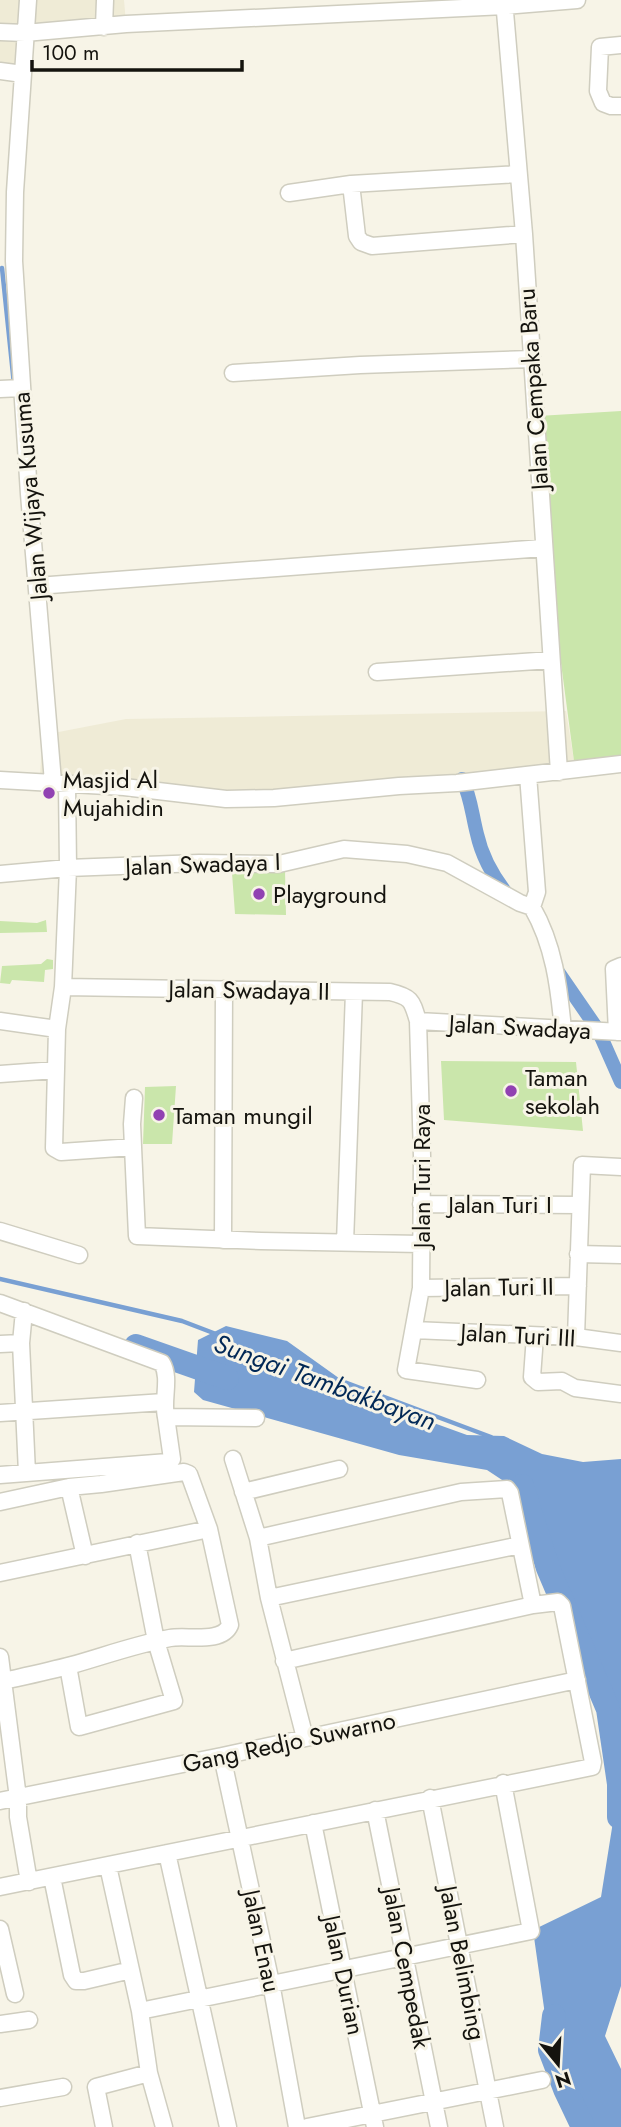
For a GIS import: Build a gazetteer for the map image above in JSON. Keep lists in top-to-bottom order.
{
  "streets": {
    "street": [
      "Jalan Cempaka Baru",
      "Jalan Wijaya Kusuma",
      "Jalan Swadaya I",
      "Jalan Swadaya II",
      "Jalan Swadaya",
      "Jalan Turi Raya",
      "Jalan Turi I",
      "Jalan Turi II",
      "Jalan Turi III",
      "Gang Redjo Suwarno",
      "Jalan Enau",
      "Jalan Belimbing",
      "Jalan Cempedak",
      "Jalan Durian"
    ]
  },
  "crossings": [
    ["Jalan Wijaya Kusuma", "Jalan Swadaya I"],
    ["Jalan Wijaya Kusuma", "Jalan Swadaya II"],
    ["Jalan Swadaya II", "Jalan Swadaya"],
    ["Jalan Swadaya II", "Jalan Turi Raya"],
    ["Jalan Swadaya", "Jalan Turi Raya"],
    ["Jalan Turi Raya", "Jalan Turi I"],
    ["Jalan Turi Raya", "Jalan Turi II"],
    ["Jalan Turi Raya", "Jalan Turi III"],
    ["Gang Redjo Suwarno", "Jalan Enau"]
  ],
  "water": ["Sungai Tambakbayan"],
  "places": [
    "Masjid Al Mujahidin",
    "Playground",
    "Taman sekolah",
    "Taman mungil"
  ],
  "scale_bar": "100 m",
  "north": "bottom"
}
